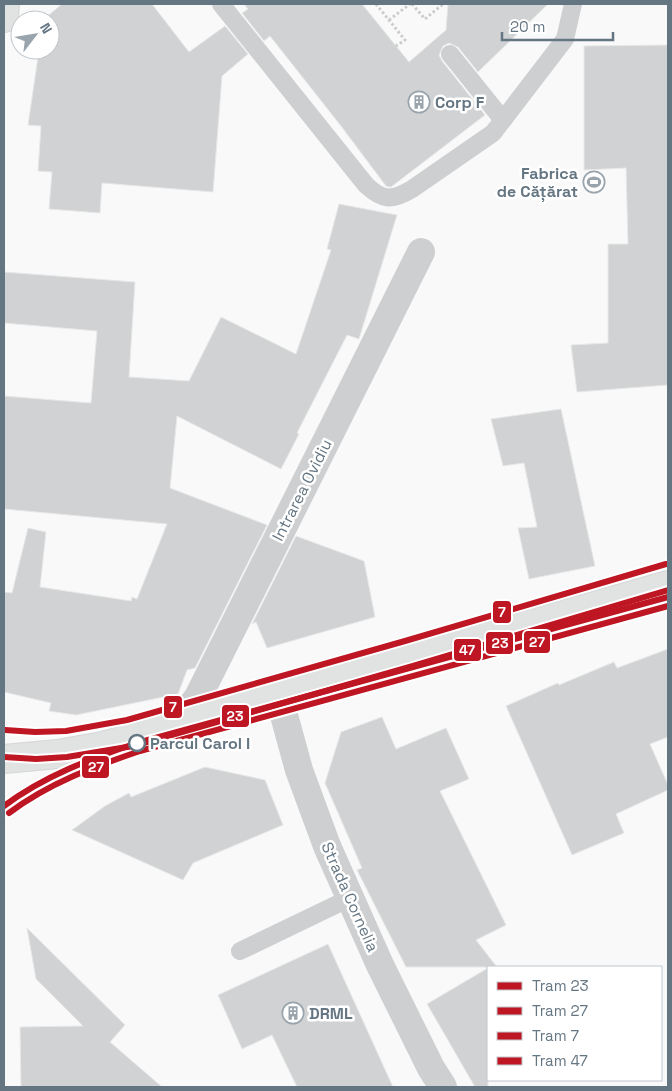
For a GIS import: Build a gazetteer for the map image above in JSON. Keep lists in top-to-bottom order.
{
  "streets": {
    "street": ["Intrarea Ovidiu", "Strada Cornelia"]
  },
  "places": {
    "building": ["Corp F", "DRML"],
    "sports": ["Fabrica de Cățărat"],
    "other": ["Parcul Carol I"]
  },
  "lines": [
    "tram line 7",
    "tram line 47",
    "tram line 23",
    "tram line 27"
  ],
  "legend": [
    "Tram 23",
    "Tram 27",
    "Tram 7",
    "Tram 47"
  ],
  "scale_bar": "20 m",
  "north": "top right"
}
